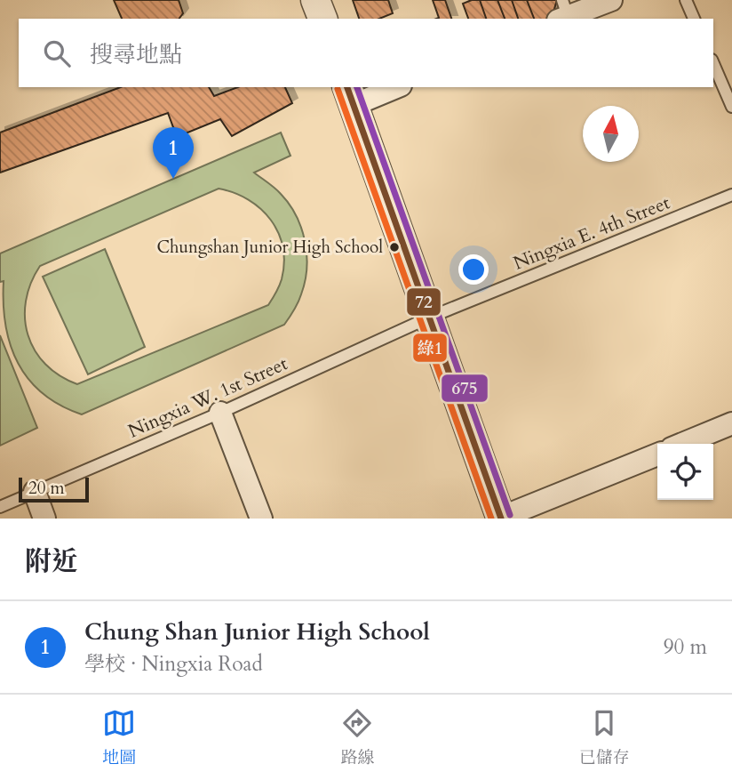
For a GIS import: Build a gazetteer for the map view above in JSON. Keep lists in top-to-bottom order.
{
  "streets": {
    "lane": ["Ningxia E. 4th Street", "Ningxia W. 1st Street"]
  },
  "crossings": [
    ["Ningxia E. 4th Street", "Ningxia W. 1st Street"]
  ],
  "places": ["Chungshan Junior High School"],
  "lines": ["transit line 72", "transit line 675", "transit line 綠1"],
  "scale_bar": "20 m",
  "north": "top",
  "page": {
    "search": "搜尋地點",
    "pins": "1",
    "scale": "20 m",
    "heading": "附近",
    "list": [
      {
        "mark": "1",
        "name": "Chung Shan Junior High School",
        "note": "學校 · Ningxia Road",
        "value": "90 m"
      }
    ],
    "nav": ["地圖", "路線", "已儲存"]
  }
}
